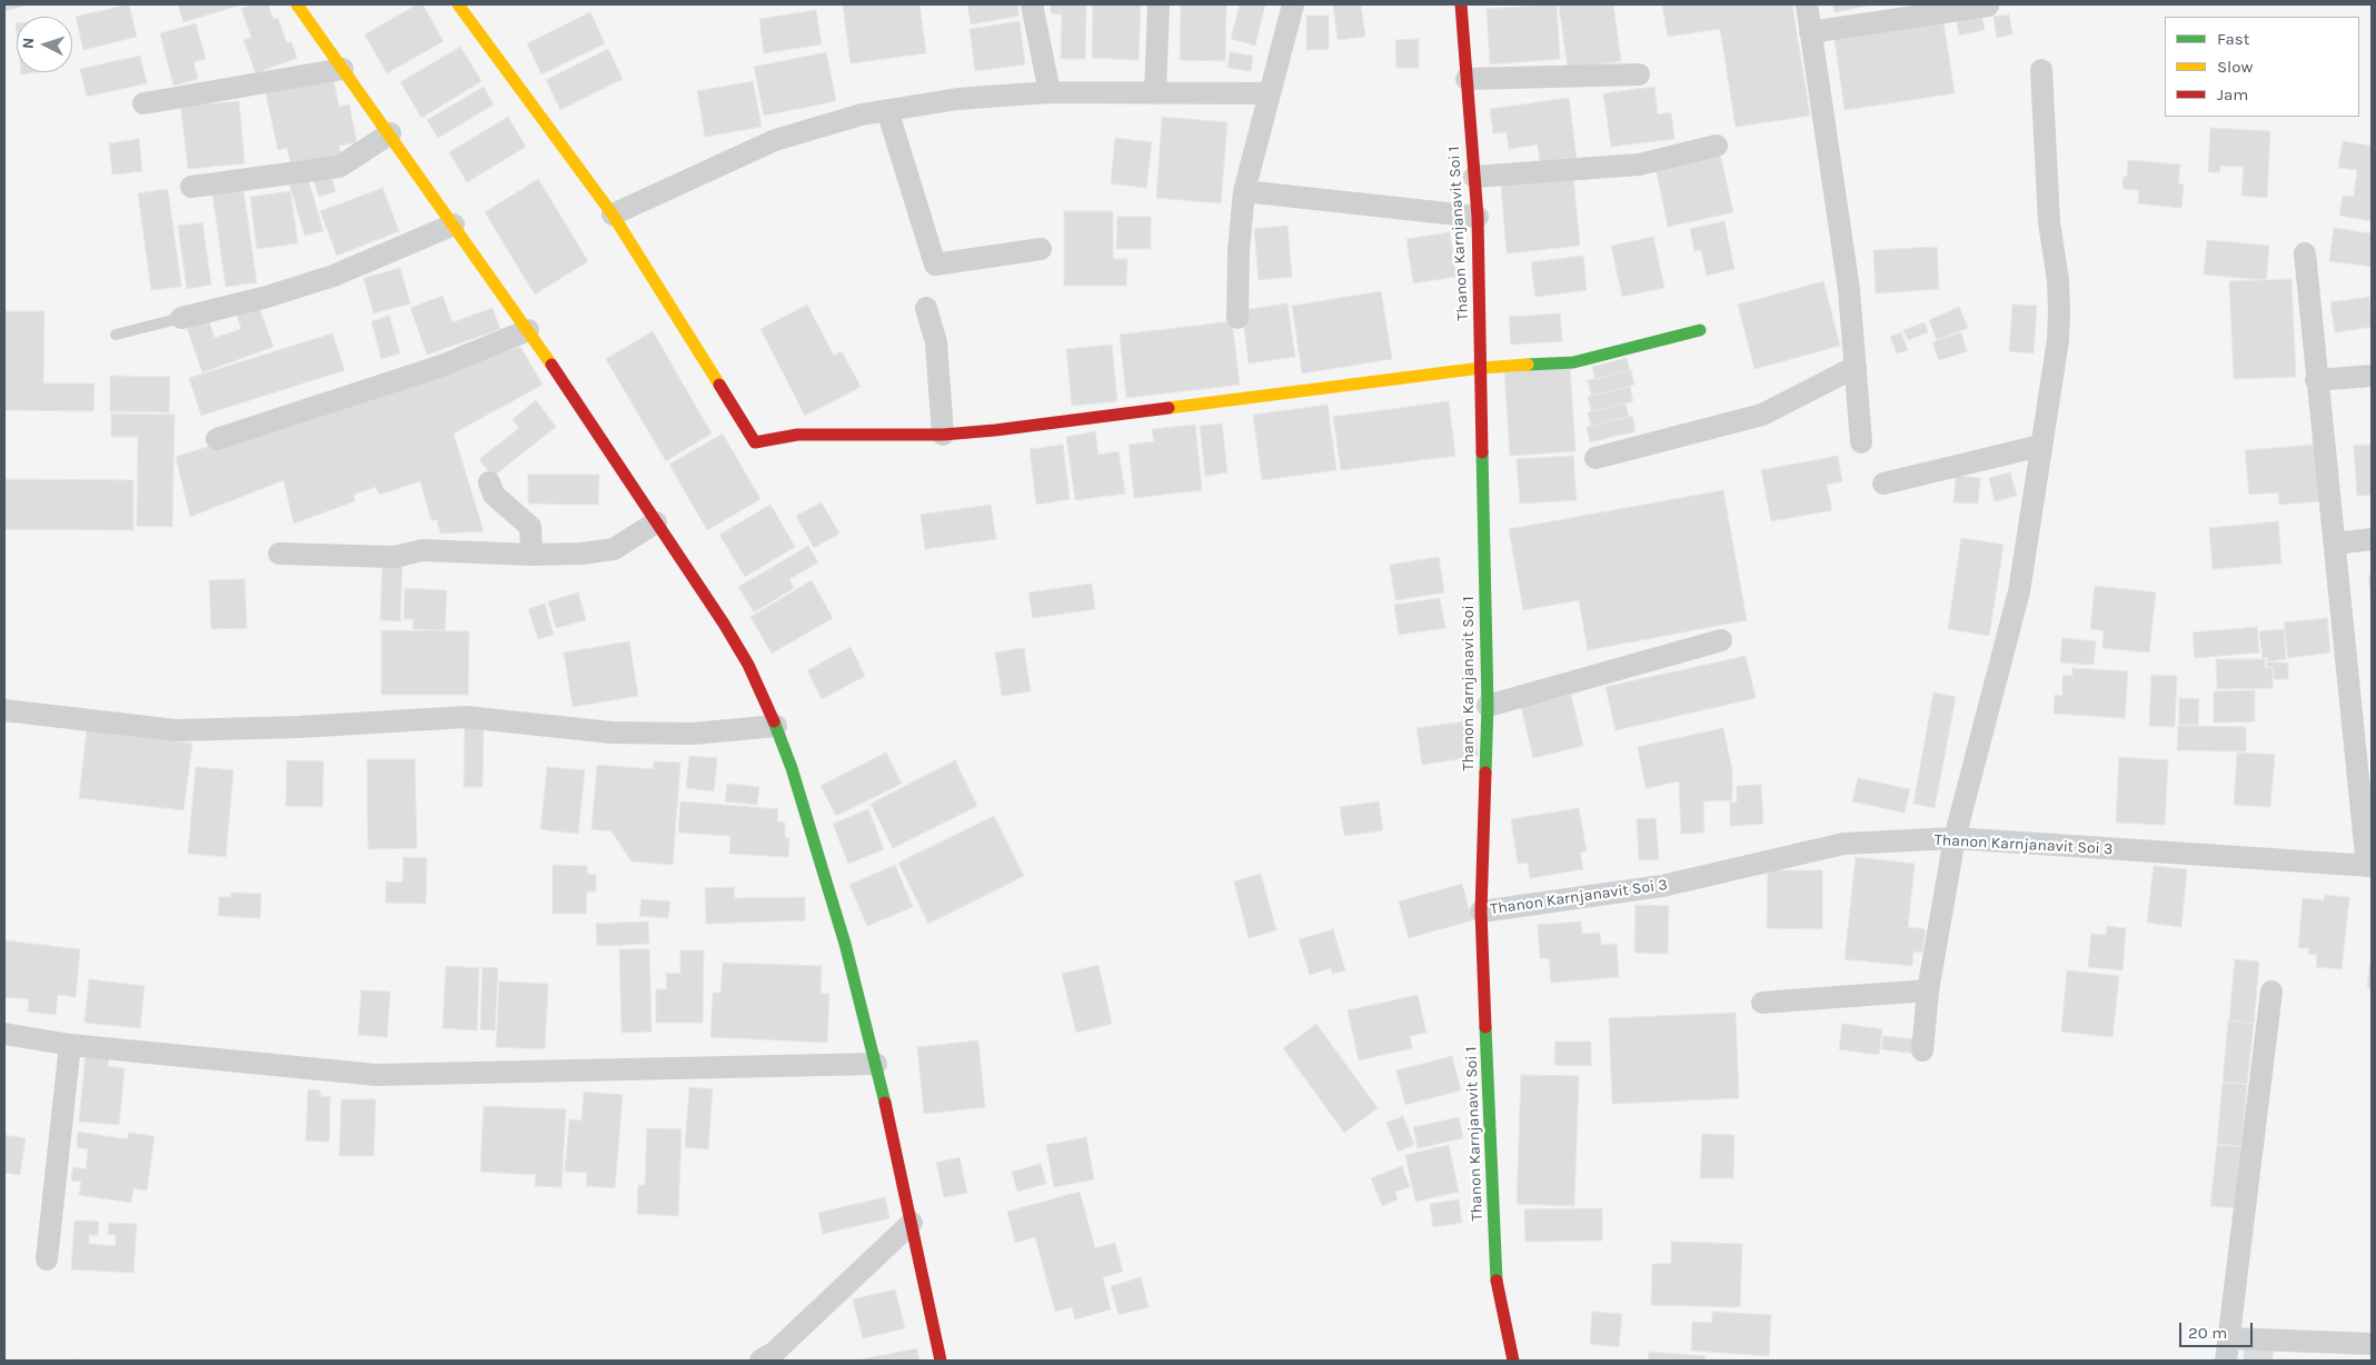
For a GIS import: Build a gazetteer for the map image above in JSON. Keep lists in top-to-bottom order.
{
  "streets": {
    "street": ["Thanon Karnjanavit Soi 1", "Thanon Karnjanavit Soi 3"]
  },
  "crossings": [
    ["Thanon Karnjanavit Soi 1", "Thanon Karnjanavit Soi 3"]
  ],
  "legend": ["Fast", "Slow", "Jam"],
  "scale_bar": "20 m",
  "north": "left"
}
